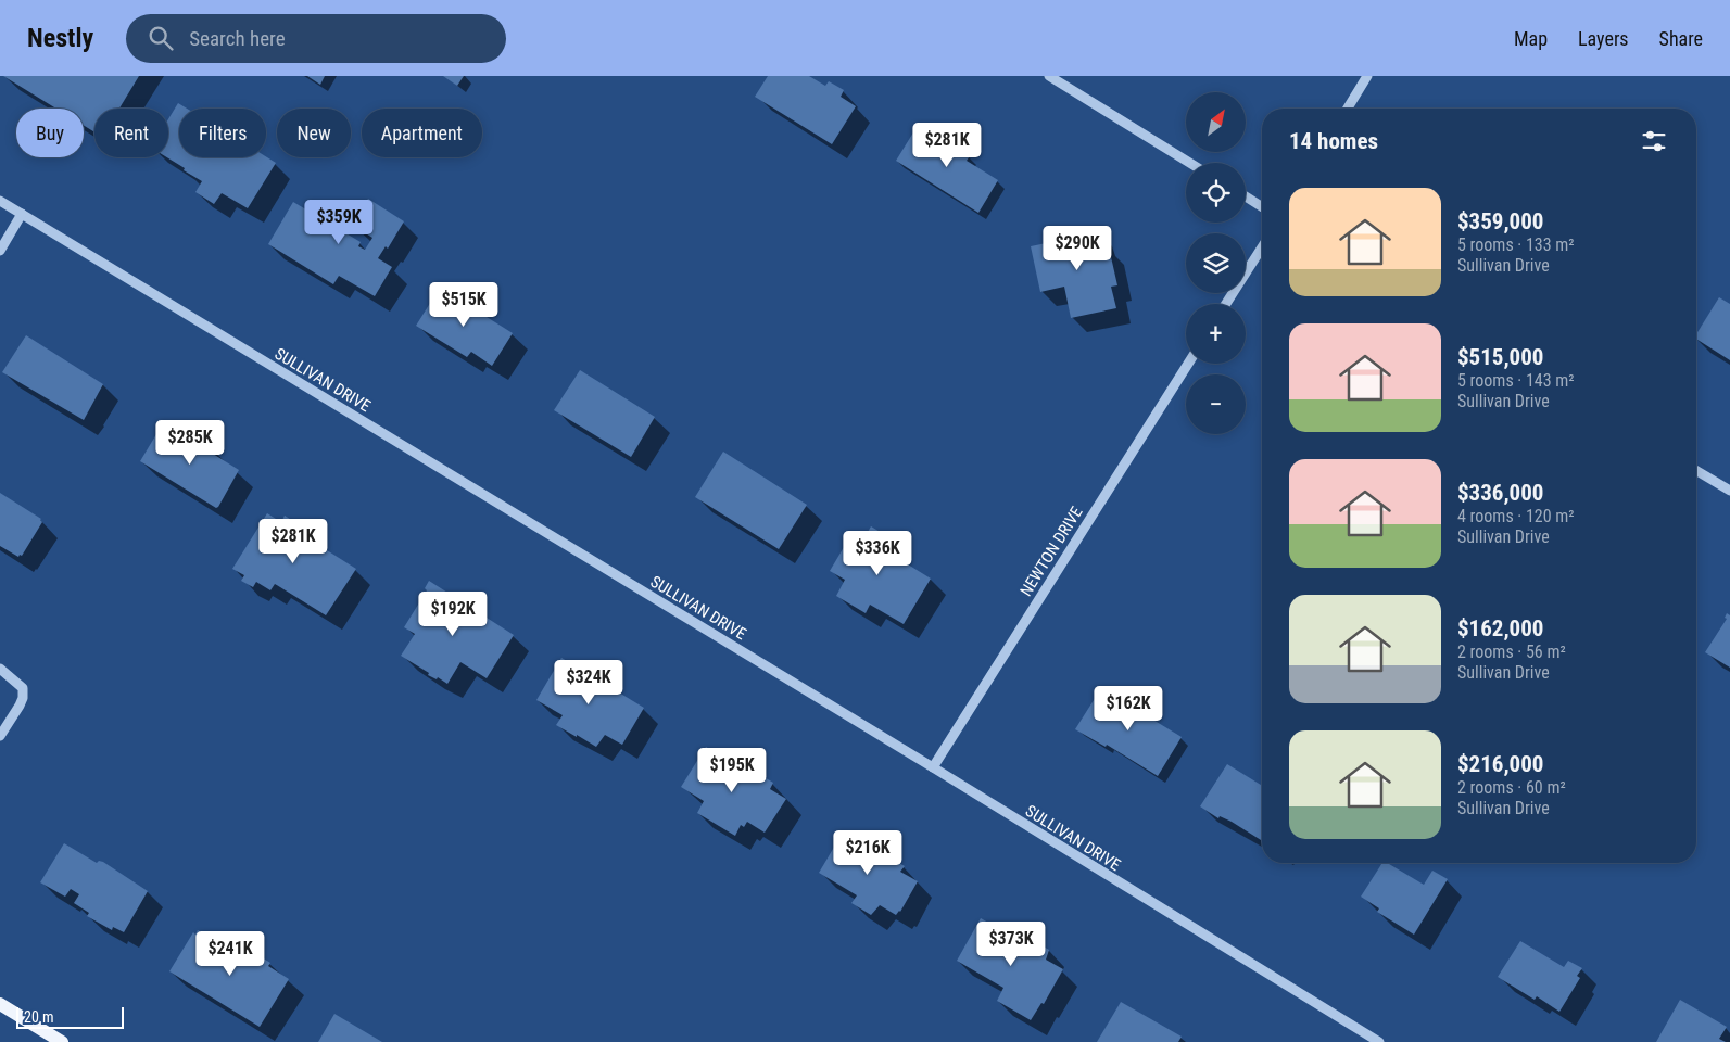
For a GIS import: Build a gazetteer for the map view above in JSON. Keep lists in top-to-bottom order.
{
  "streets": {
    "street": ["SULLIVAN DRIVE", "NEWTON DRIVE"]
  },
  "crossings": [
    ["SULLIVAN DRIVE", "NEWTON DRIVE"]
  ],
  "scale_bar": "20 m",
  "north": "top right",
  "page": {
    "header": "Nestly",
    "search": "Search here",
    "nav": ["Map", "Layers", "Share"],
    "map_buttons": ["+", "−"],
    "chip": [
      "Buy",
      "Rent",
      "Filters",
      "New",
      "Apartment"
    ],
    "heading": "14 homes",
    "price": [
      "$281K",
      "$359K",
      "$290K",
      "$515K",
      "$285K",
      "$281K",
      "$336K",
      "$192K",
      "$324K",
      "$162K",
      "$195K",
      "$216K",
      "$373K",
      "$241K"
    ],
    "list": [
      {
        "name": "$359,000",
        "note": "5 rooms · 133 m² · Sullivan Drive"
      },
      {
        "name": "$515,000",
        "note": "5 rooms · 143 m² · Sullivan Drive"
      },
      {
        "name": "$336,000",
        "note": "4 rooms · 120 m² · Sullivan Drive"
      },
      {
        "name": "$162,000",
        "note": "2 rooms · 56 m² · Sullivan Drive"
      },
      {
        "name": "$216,000",
        "note": "2 rooms · 60 m² · Sullivan Drive"
      }
    ],
    "scale": "20 m"
  }
}
